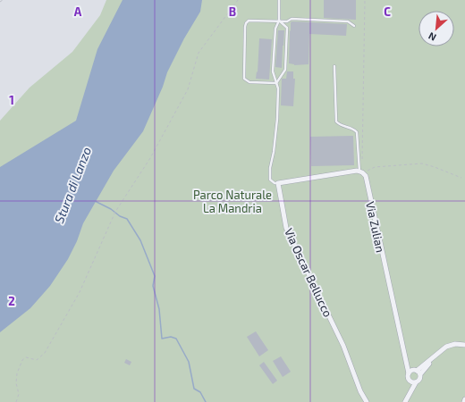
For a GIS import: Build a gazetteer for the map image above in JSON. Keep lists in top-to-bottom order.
{
  "streets": {
    "street": ["Via Zulian", "Via Oscar Bellucco"]
  },
  "water": ["Stura di Lanzo"],
  "parks": ["Parco Naturale La Mandria"],
  "north": "bottom left",
  "grid": {
    "columns": ["A", "B", "C"],
    "rows": ["1", "2"]
  }
}
